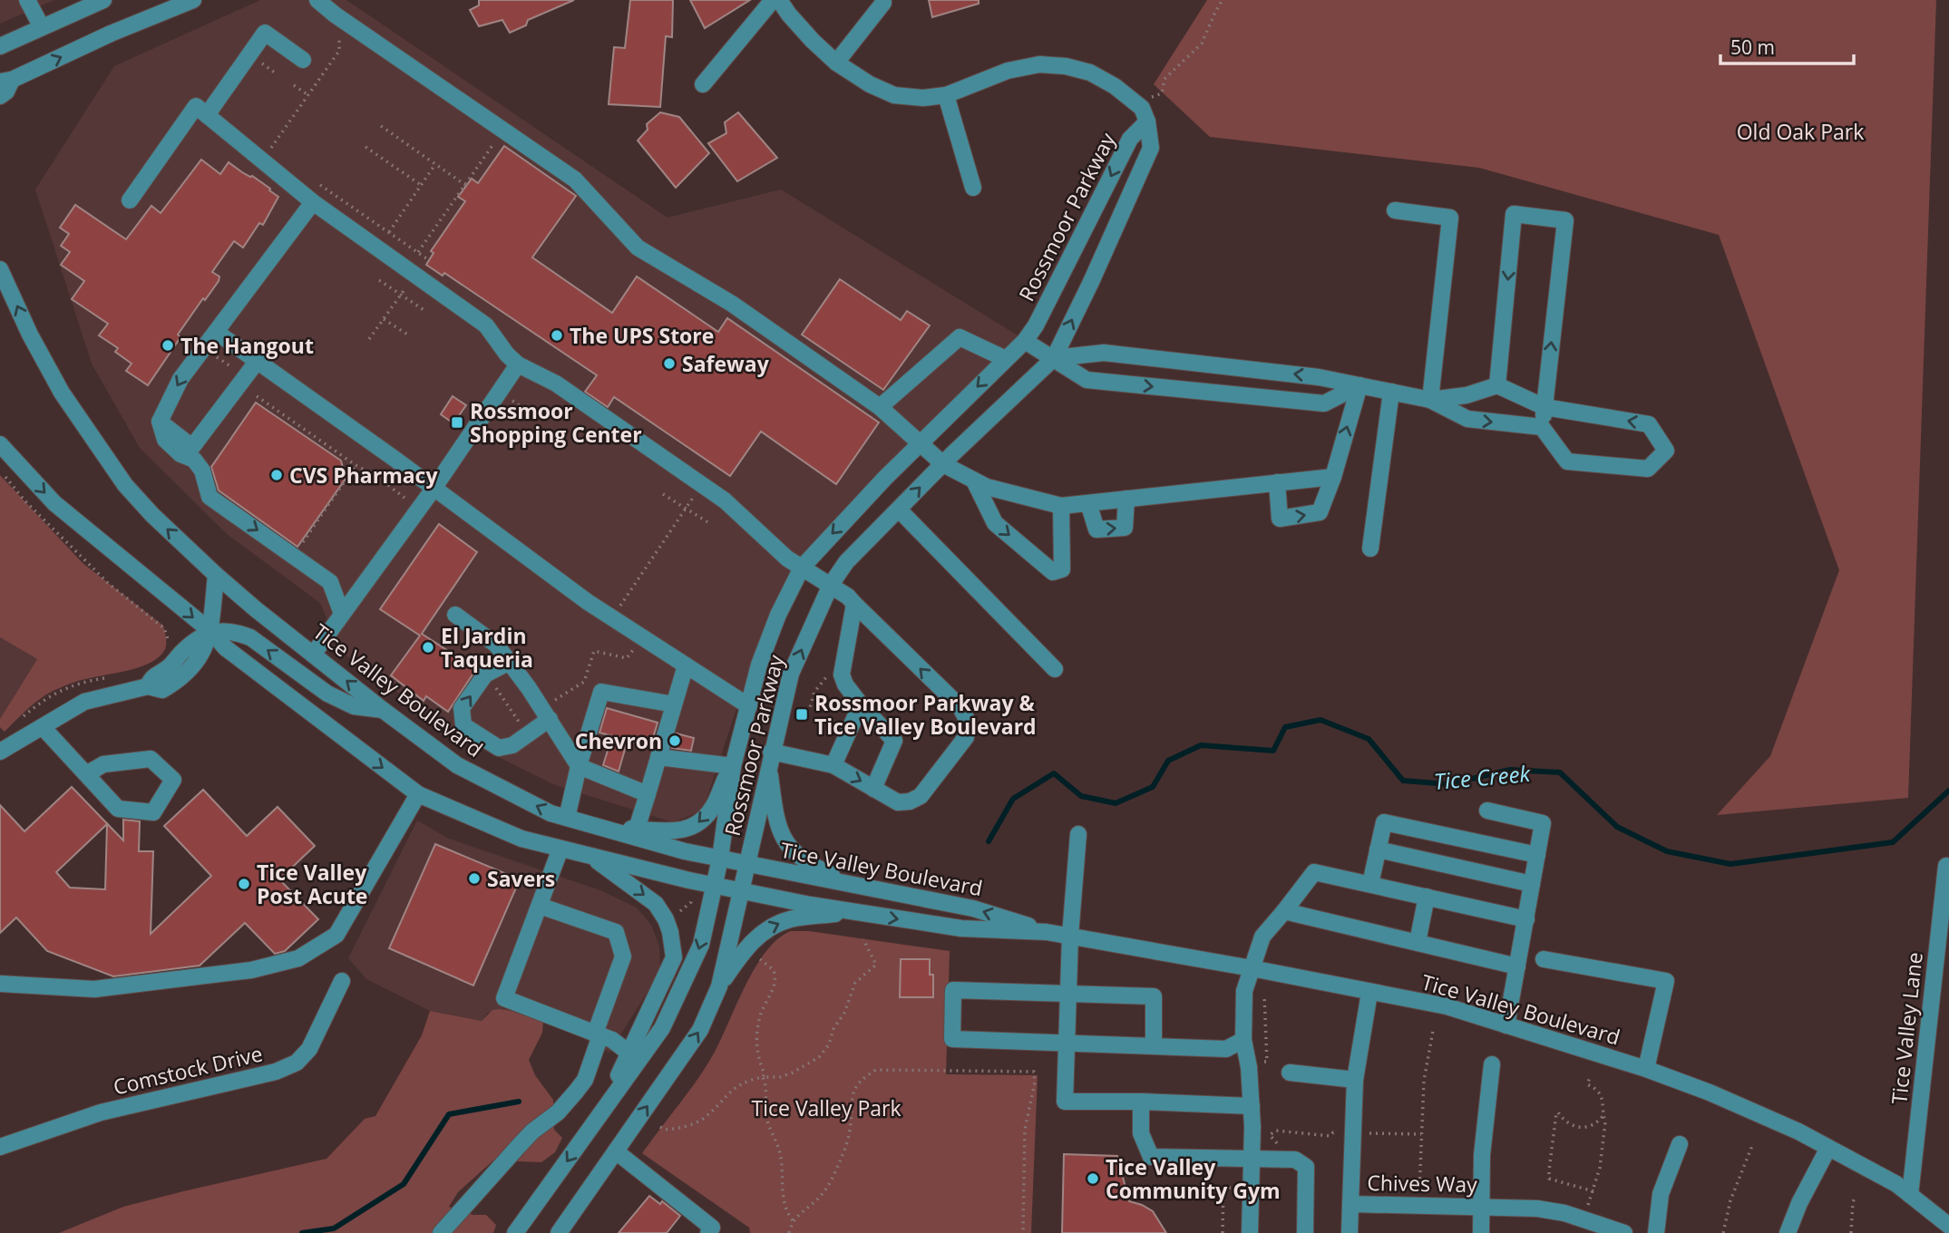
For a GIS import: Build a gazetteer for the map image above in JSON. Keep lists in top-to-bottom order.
{
  "streets": {
    "street": [
      "Rossmoor Parkway",
      "Tice Valley Boulevard",
      "Tice Valley Lane",
      "Comstock Drive",
      "Chives Way"
    ]
  },
  "crossings": [
    ["Rossmoor Parkway", "Tice Valley Boulevard"],
    ["Tice Valley Boulevard", "Tice Valley Lane"],
    ["Tice Valley Boulevard", "Chives Way"]
  ],
  "water": ["Tice Creek"],
  "parks": ["Old Oak Park", "Tice Valley Park"],
  "places": {
    "other": [
      "The UPS Store",
      "The Hangout",
      "Safeway",
      "CVS Pharmacy",
      "El Jardin Taqueria",
      "Chevron",
      "Savers",
      "Tice Valley Post Acute",
      "Tice Valley Community Gym"
    ],
    "transit": ["Rossmoor Shopping Center", "Rossmoor Parkway & Tice Valley Boulevard"]
  },
  "scale_bar": "50 m"
}
